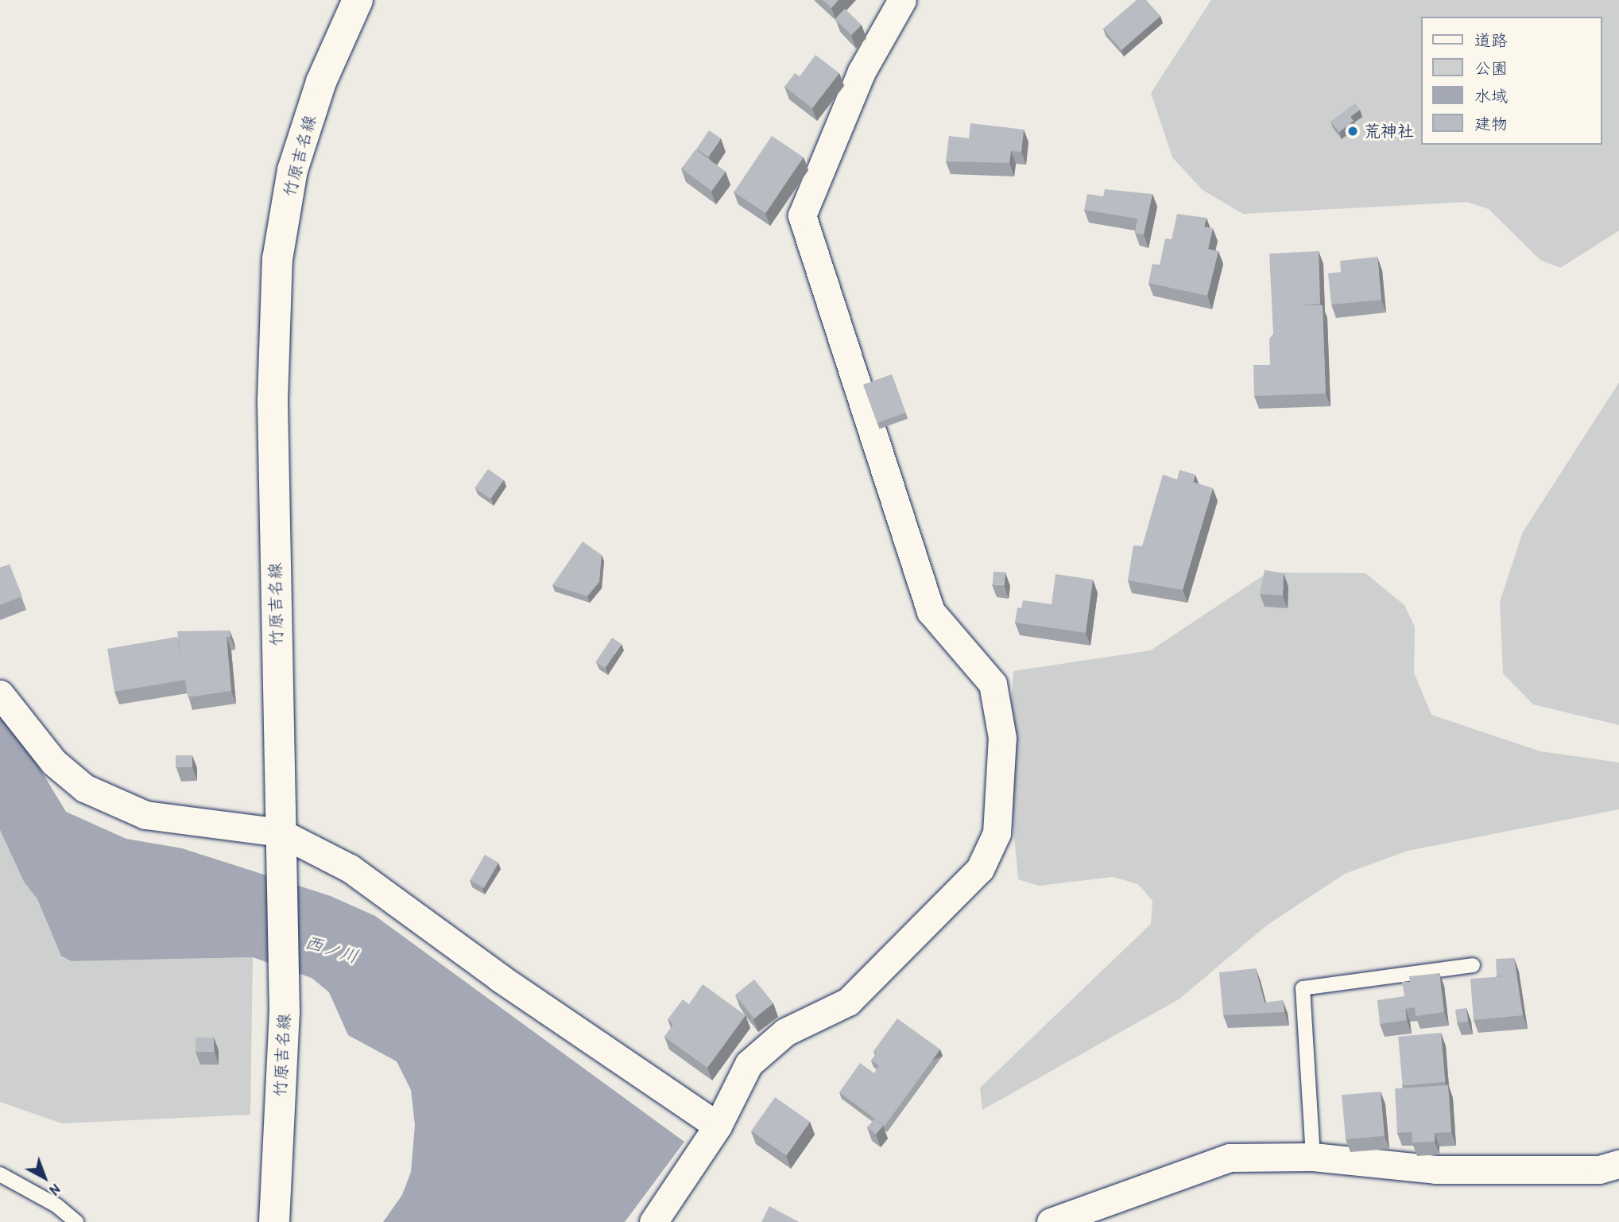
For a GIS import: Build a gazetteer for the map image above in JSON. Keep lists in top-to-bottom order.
{
  "streets": {
    "main road": ["竹原吉名線"]
  },
  "water": ["西ノ川"],
  "places": ["荒神社"],
  "legend": [
    "道路",
    "公園",
    "水域",
    "建物"
  ],
  "north": "bottom right"
}
